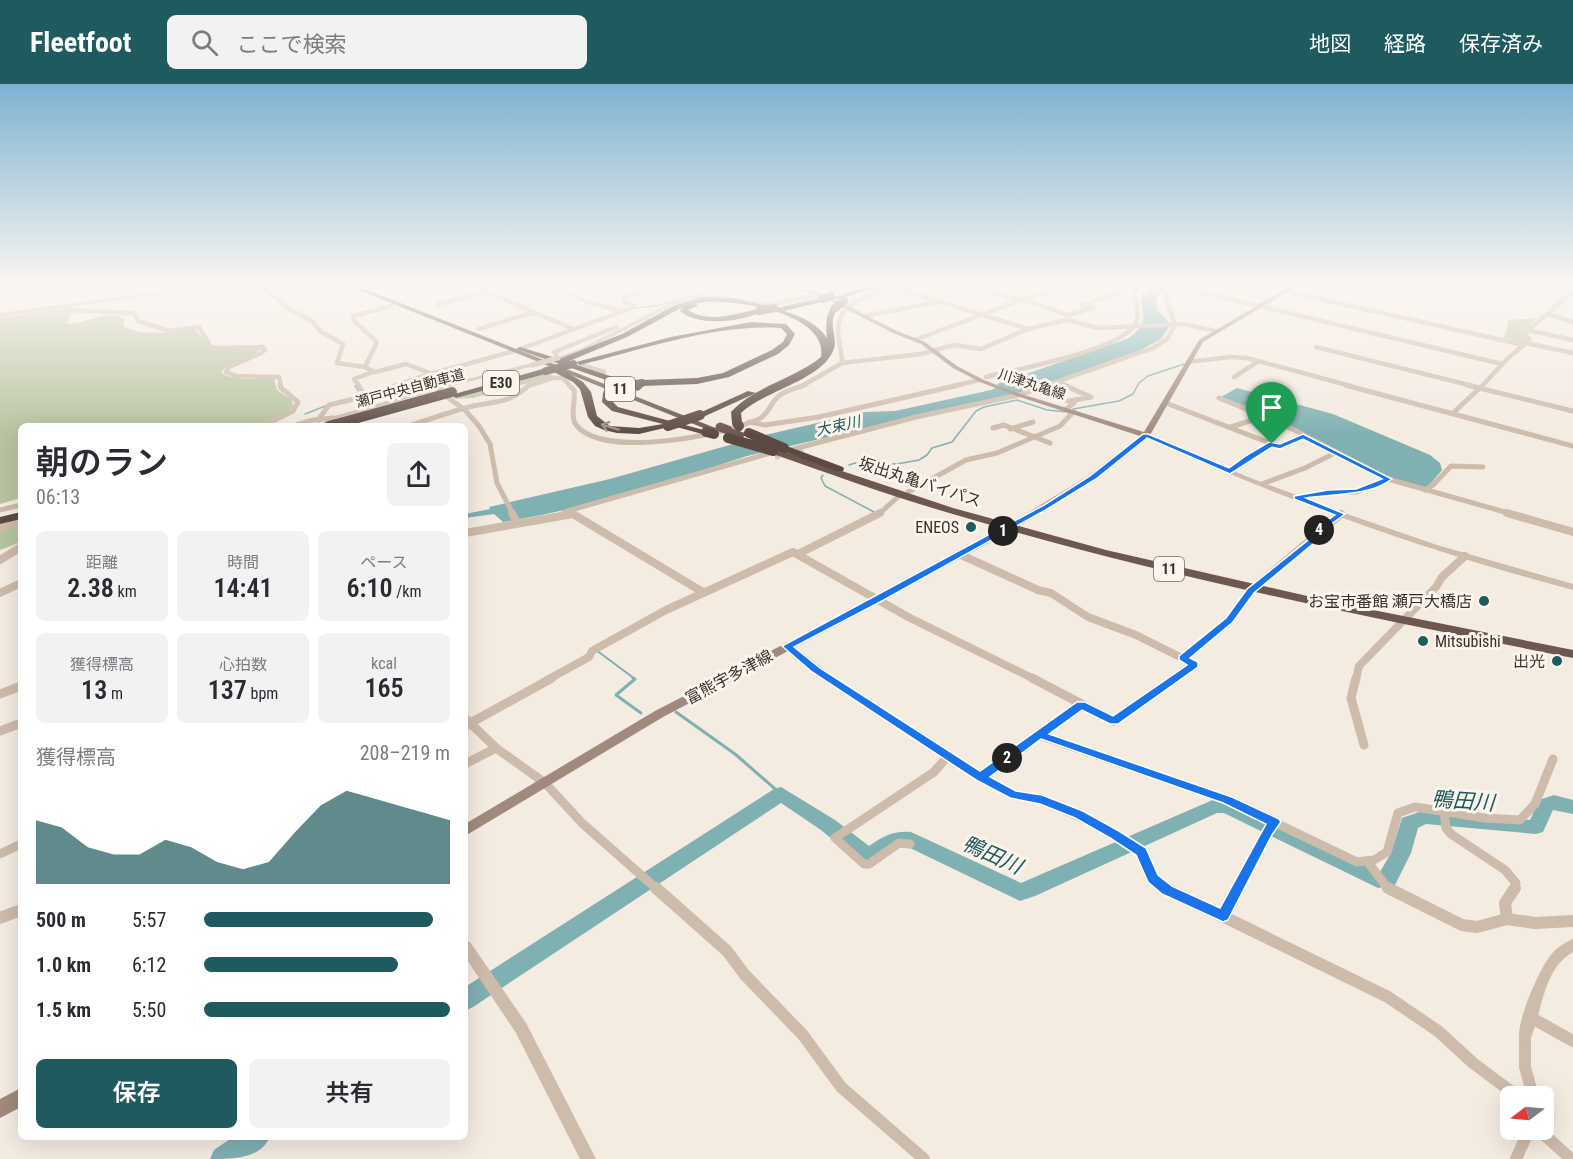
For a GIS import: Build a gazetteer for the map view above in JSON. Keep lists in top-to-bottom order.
{
  "streets": {
    "highway": [
      "E30",
      "瀬戸中央自動車道",
      "11",
      "坂出丸亀バイパス"
    ],
    "main road": ["川津丸亀線", "富熊宇多津線"]
  },
  "crossings": [
    ["川津丸亀線", "富熊宇多津線"],
    ["坂出丸亀バイパス", "富熊宇多津線"]
  ],
  "water": ["大束川", "鴨田川"],
  "places": [
    "ENEOS",
    "お宝市番館 瀬戸大橋店",
    "Mitsubishi",
    "出光"
  ],
  "north": "left",
  "page": {
    "header": "Fleetfoot",
    "search": "ここで検索",
    "nav": ["地図", "経路", "保存済み"],
    "heading": ["朝のラン", "06:13"],
    "pins": ["4", "1", "2"],
    "stats": [
      ["距離", "2.38 km"],
      ["時間", "14:41"],
      ["ペース", "6:10 /km"],
      ["獲得標高", "13 m"],
      ["心拍数", "137 bpm"],
      ["kcal", "165"]
    ],
    "chart": ["獲得標高", "208–219 m"],
    "list": [
      {
        "name": "500 m",
        "note": "5:57"
      },
      {
        "name": "1.0 km",
        "note": "6:12"
      },
      {
        "name": "1.5 km",
        "note": "5:50"
      }
    ],
    "buttons": ["保存", "共有"]
  }
}
